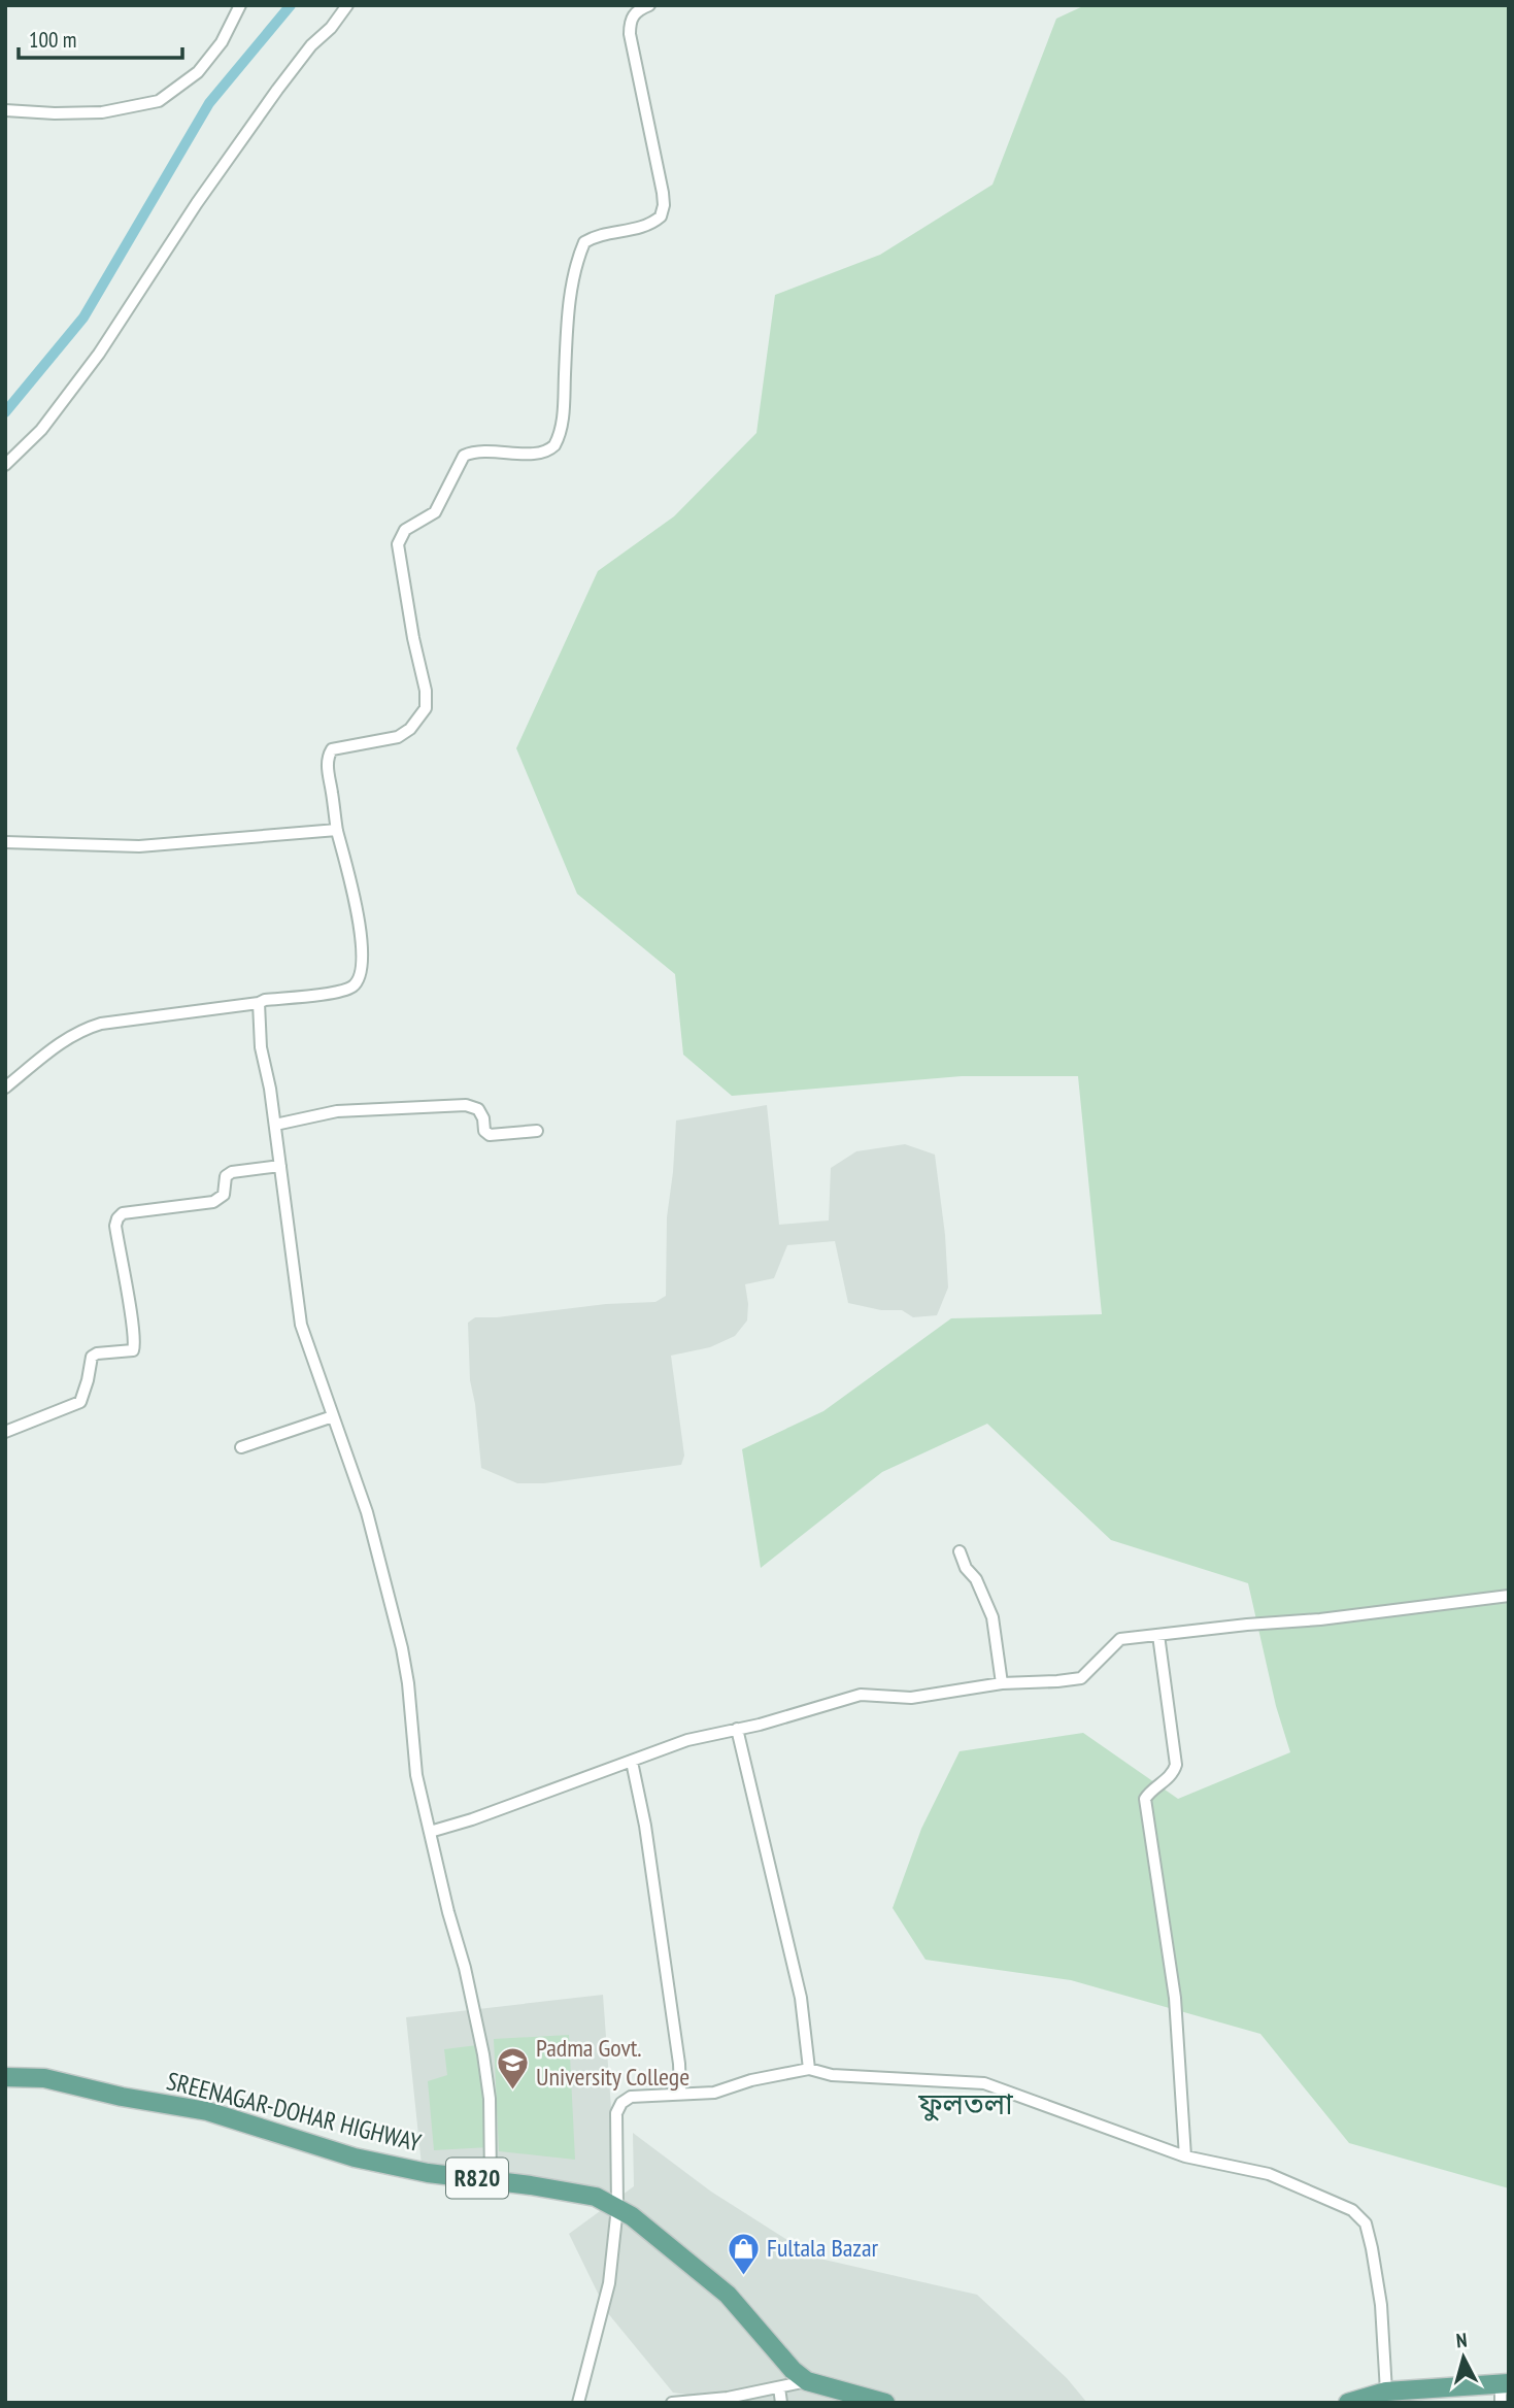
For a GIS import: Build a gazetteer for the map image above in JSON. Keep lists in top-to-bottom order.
{
  "streets": {
    "main road": ["SREENAGAR-DOHAR HIGHWAY", "R820"]
  },
  "districts": ["ফুলতলা"],
  "places": {
    "school or university": ["Padma Govt. University College"],
    "shop": ["Fultala Bazar"]
  },
  "scale_bar": "100 m",
  "north": "top"
}
